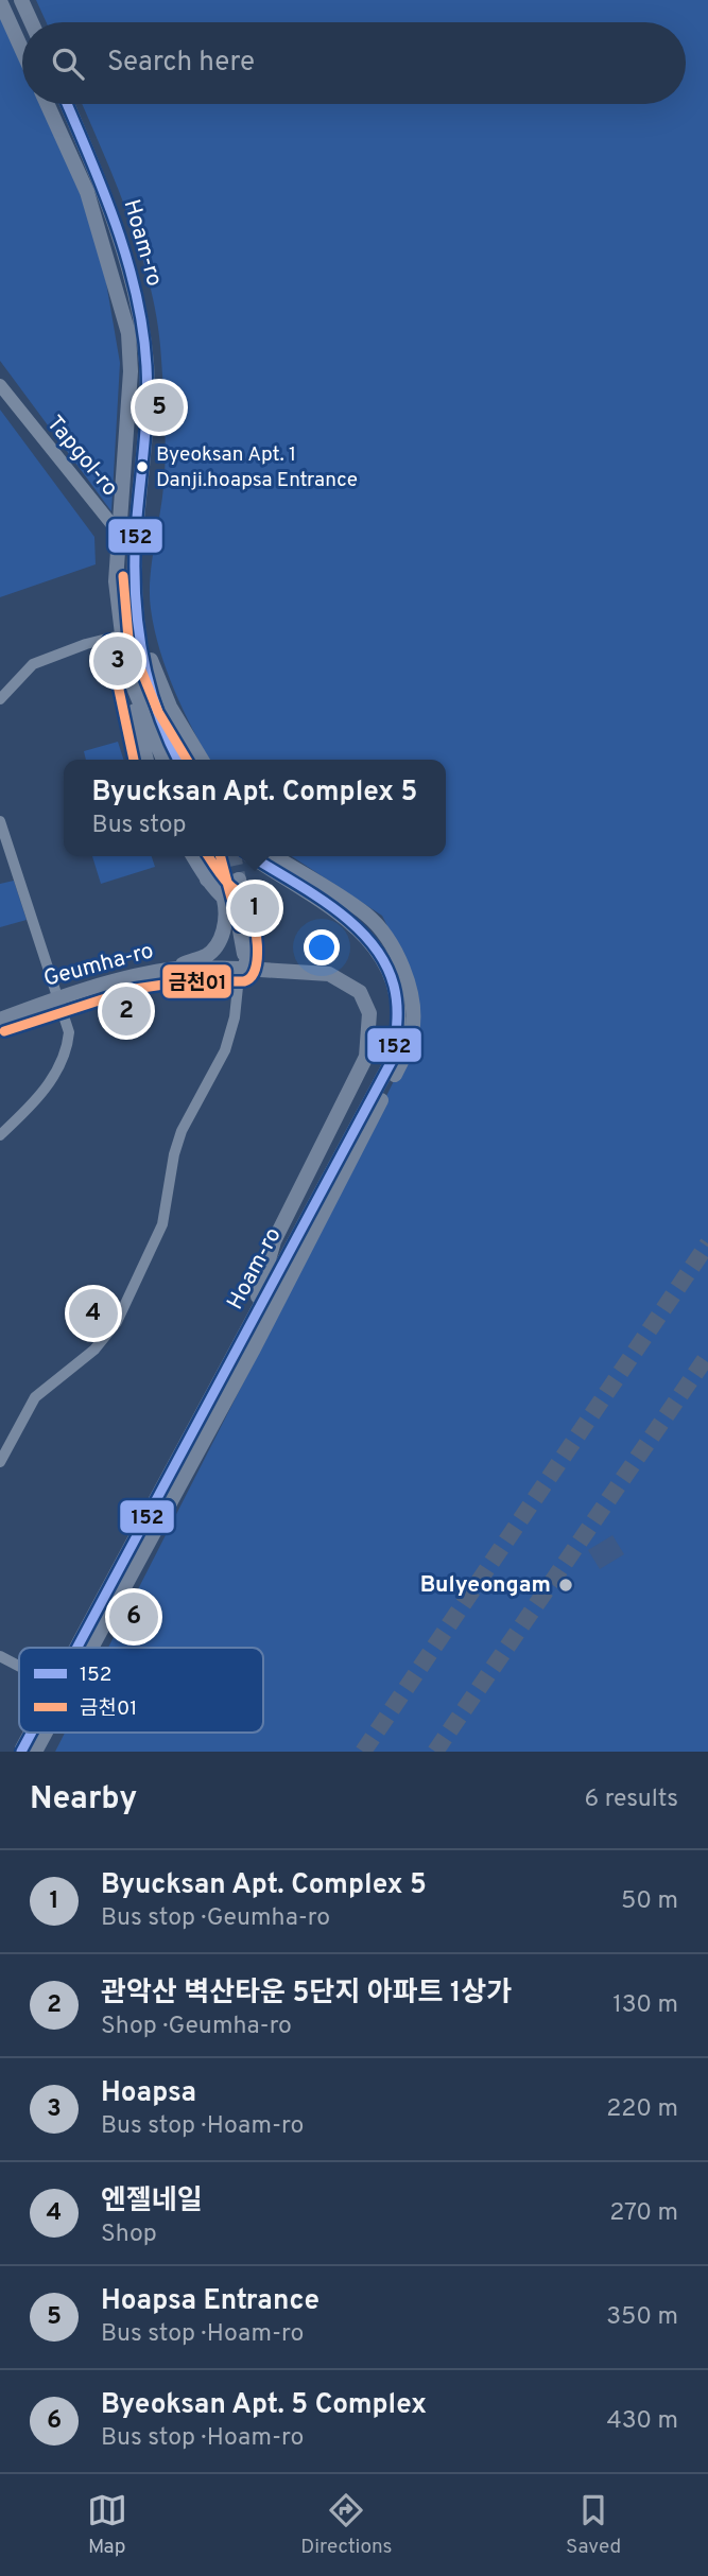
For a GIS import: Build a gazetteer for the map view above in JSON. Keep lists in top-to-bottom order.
{
  "streets": {
    "main road": ["Hoam-ro", "Geumha-ro"],
    "street": ["Tapgol-ro"]
  },
  "crossings": [
    ["Hoam-ro", "Tapgol-ro"],
    ["Hoam-ro", "Geumha-ro"]
  ],
  "places": ["Byeoksan Apt. 1 Danji.hoapsa Entrance", "Bulyeongam"],
  "lines": ["transit line 152", "transit line 금천01"],
  "legend": ["152", "금천01"],
  "page": {
    "search": "Search here",
    "pins": [
      "5",
      "3",
      "1",
      "2",
      "4",
      "6"
    ],
    "popup": ["Byucksan Apt. Complex 5", "Bus stop"],
    "heading": ["Nearby", "6 results"],
    "list": [
      {
        "mark": "1",
        "name": "Byucksan Apt. Complex 5",
        "note": "Bus stop · Geumha-ro",
        "value": "50 m"
      },
      {
        "mark": "2",
        "name": "관악산 벽산타운 5단지 아파트 1상가",
        "note": "Shop · Geumha-ro",
        "value": "130 m"
      },
      {
        "mark": "3",
        "name": "Hoapsa",
        "note": "Bus stop · Hoam-ro",
        "value": "220 m"
      },
      {
        "mark": "4",
        "name": "엔젤네일",
        "note": "Shop",
        "value": "270 m"
      },
      {
        "mark": "5",
        "name": "Hoapsa Entrance",
        "note": "Bus stop · Hoam-ro",
        "value": "350 m"
      },
      {
        "mark": "6",
        "name": "Byeoksan Apt. 5 Complex",
        "note": "Bus stop · Hoam-ro",
        "value": "430 m"
      }
    ],
    "nav": ["Map", "Directions", "Saved"]
  }
}
